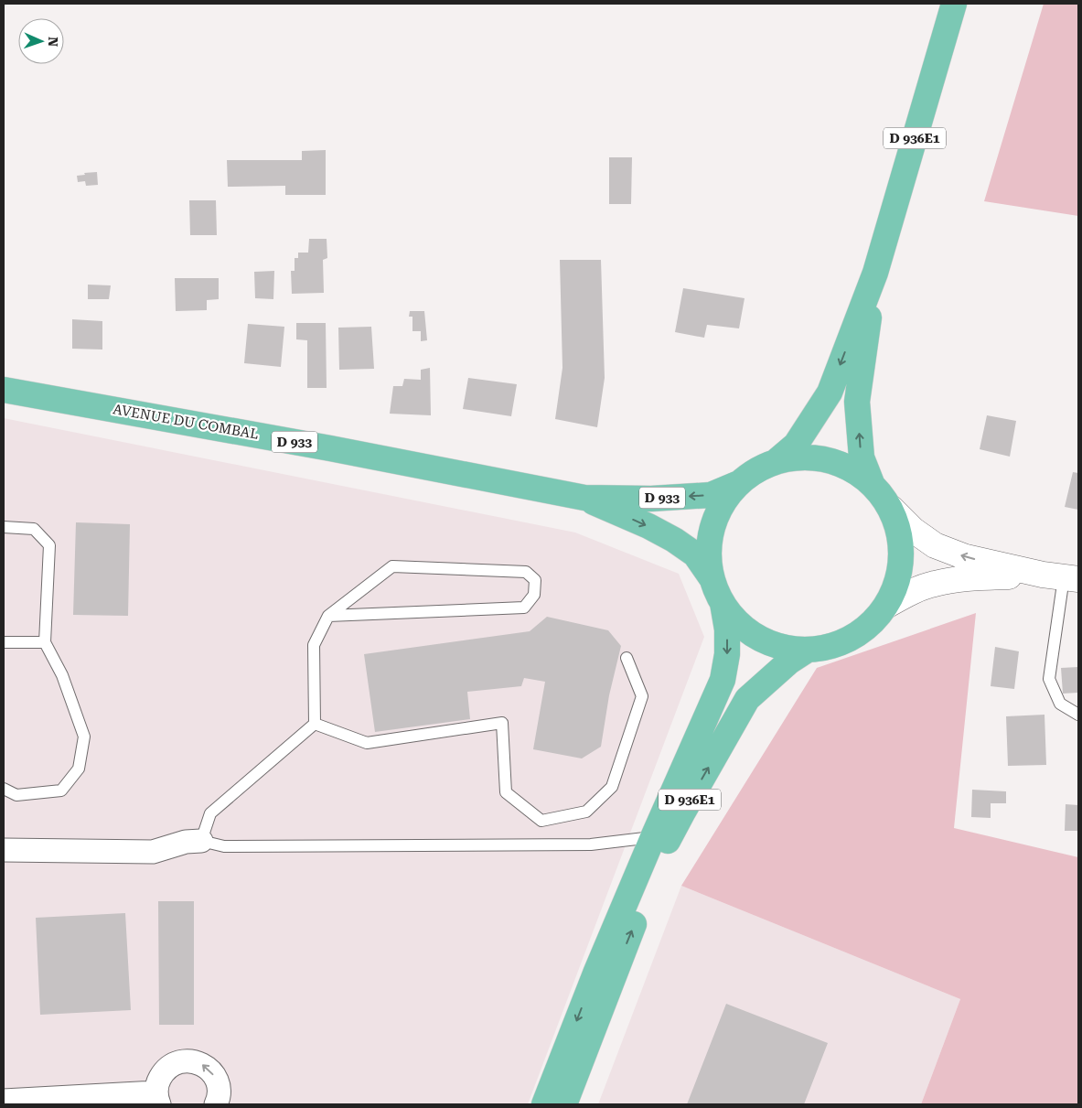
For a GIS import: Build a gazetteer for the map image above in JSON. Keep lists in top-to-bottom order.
{
  "streets": {
    "main road": ["D 936E1", "AVENUE DU COMBAL", "D 933"]
  },
  "crossings": [
    ["D 936E1", "D 933"],
    ["AVENUE DU COMBAL", "D 933"]
  ],
  "north": "right"
}
